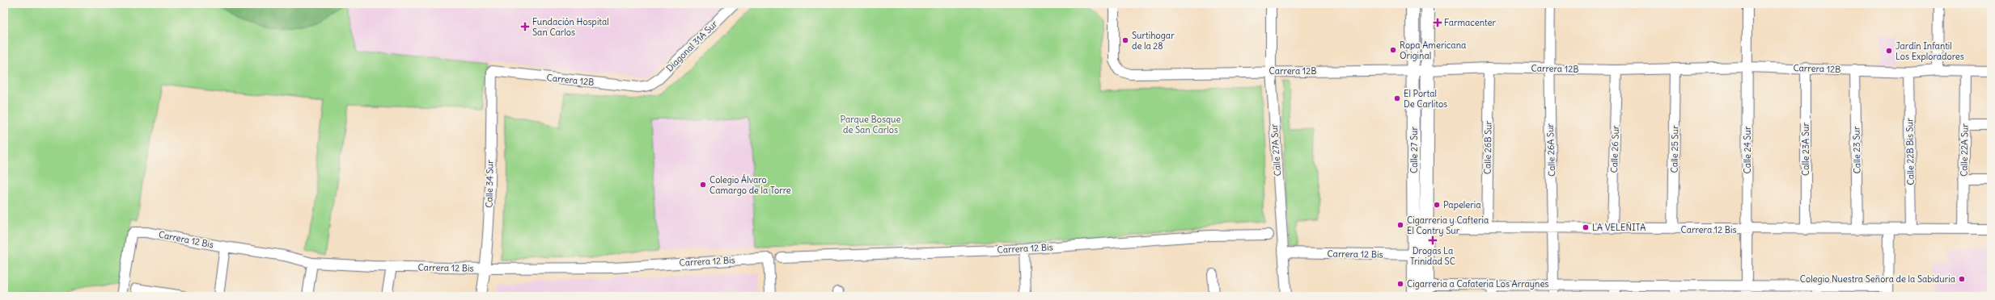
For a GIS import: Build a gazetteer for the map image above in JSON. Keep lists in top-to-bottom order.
{
  "streets": {
    "main road": ["Calle 27 Sur"],
    "street": [
      "Diagonal 31A Sur",
      "Carrera 12B",
      "Calle 26B Sur",
      "Calle 26 Sur",
      "Calle 25 Sur",
      "Calle 23A Sur",
      "Calle 27A Sur",
      "Calle 26A Sur",
      "Calle 24 Sur",
      "Calle 23 Sur",
      "Calle 22A Sur",
      "Calle 22B Bis Sur",
      "Calle 34 Sur",
      "Carrera 12 Bis"
    ]
  },
  "crossings": [
    ["Diagonal 31A Sur", "Carrera 12B"],
    ["Carrera 12B", "Calle 26B Sur"],
    ["Carrera 12B", "Calle 26 Sur"],
    ["Carrera 12B", "Calle 25 Sur"],
    ["Carrera 12B", "Calle 23A Sur"],
    ["Carrera 12B", "Calle 27A Sur"],
    ["Carrera 12B", "Calle 27 Sur"],
    ["Carrera 12B", "Calle 26A Sur"],
    ["Carrera 12B", "Calle 24 Sur"],
    ["Carrera 12B", "Calle 23 Sur"],
    ["Carrera 12B", "Calle 22A Sur"],
    ["Carrera 12B", "Calle 22B Bis Sur"],
    ["Carrera 12B", "Calle 34 Sur"],
    ["Calle 26B Sur", "Carrera 12 Bis"],
    ["Calle 26 Sur", "Carrera 12 Bis"],
    ["Calle 25 Sur", "Carrera 12 Bis"],
    ["Calle 23A Sur", "Carrera 12 Bis"],
    ["Calle 27A Sur", "Carrera 12 Bis"],
    ["Calle 27 Sur", "Carrera 12 Bis"],
    ["Calle 26A Sur", "Carrera 12 Bis"],
    ["Calle 24 Sur", "Carrera 12 Bis"],
    ["Calle 23 Sur", "Carrera 12 Bis"],
    ["Calle 22A Sur", "Carrera 12 Bis"],
    ["Calle 22B Bis Sur", "Carrera 12 Bis"],
    ["Calle 34 Sur", "Carrera 12 Bis"]
  ],
  "parks": ["Parque Bosque de San Carlos"],
  "places": {
    "health": ["Farmacenter", "Fundación Hospital San Carlos", "Drogas La Trinidad SC"],
    "other": [
      "Surtihogar de la 28",
      "Ropa Americana Original",
      "Jardín Infantil Los Exploradores",
      "El Portal De Carlitos",
      "Colegio Álvaro Camargo de la Torre",
      "Papeleria",
      "Cigarreria y Cafteria El Contry Sur",
      "LA VELEÑITA",
      "Colegio Nuestra Señora de la Sabiduria",
      "Cigarreria a Cafateria Los Arraynes"
    ]
  }
}
